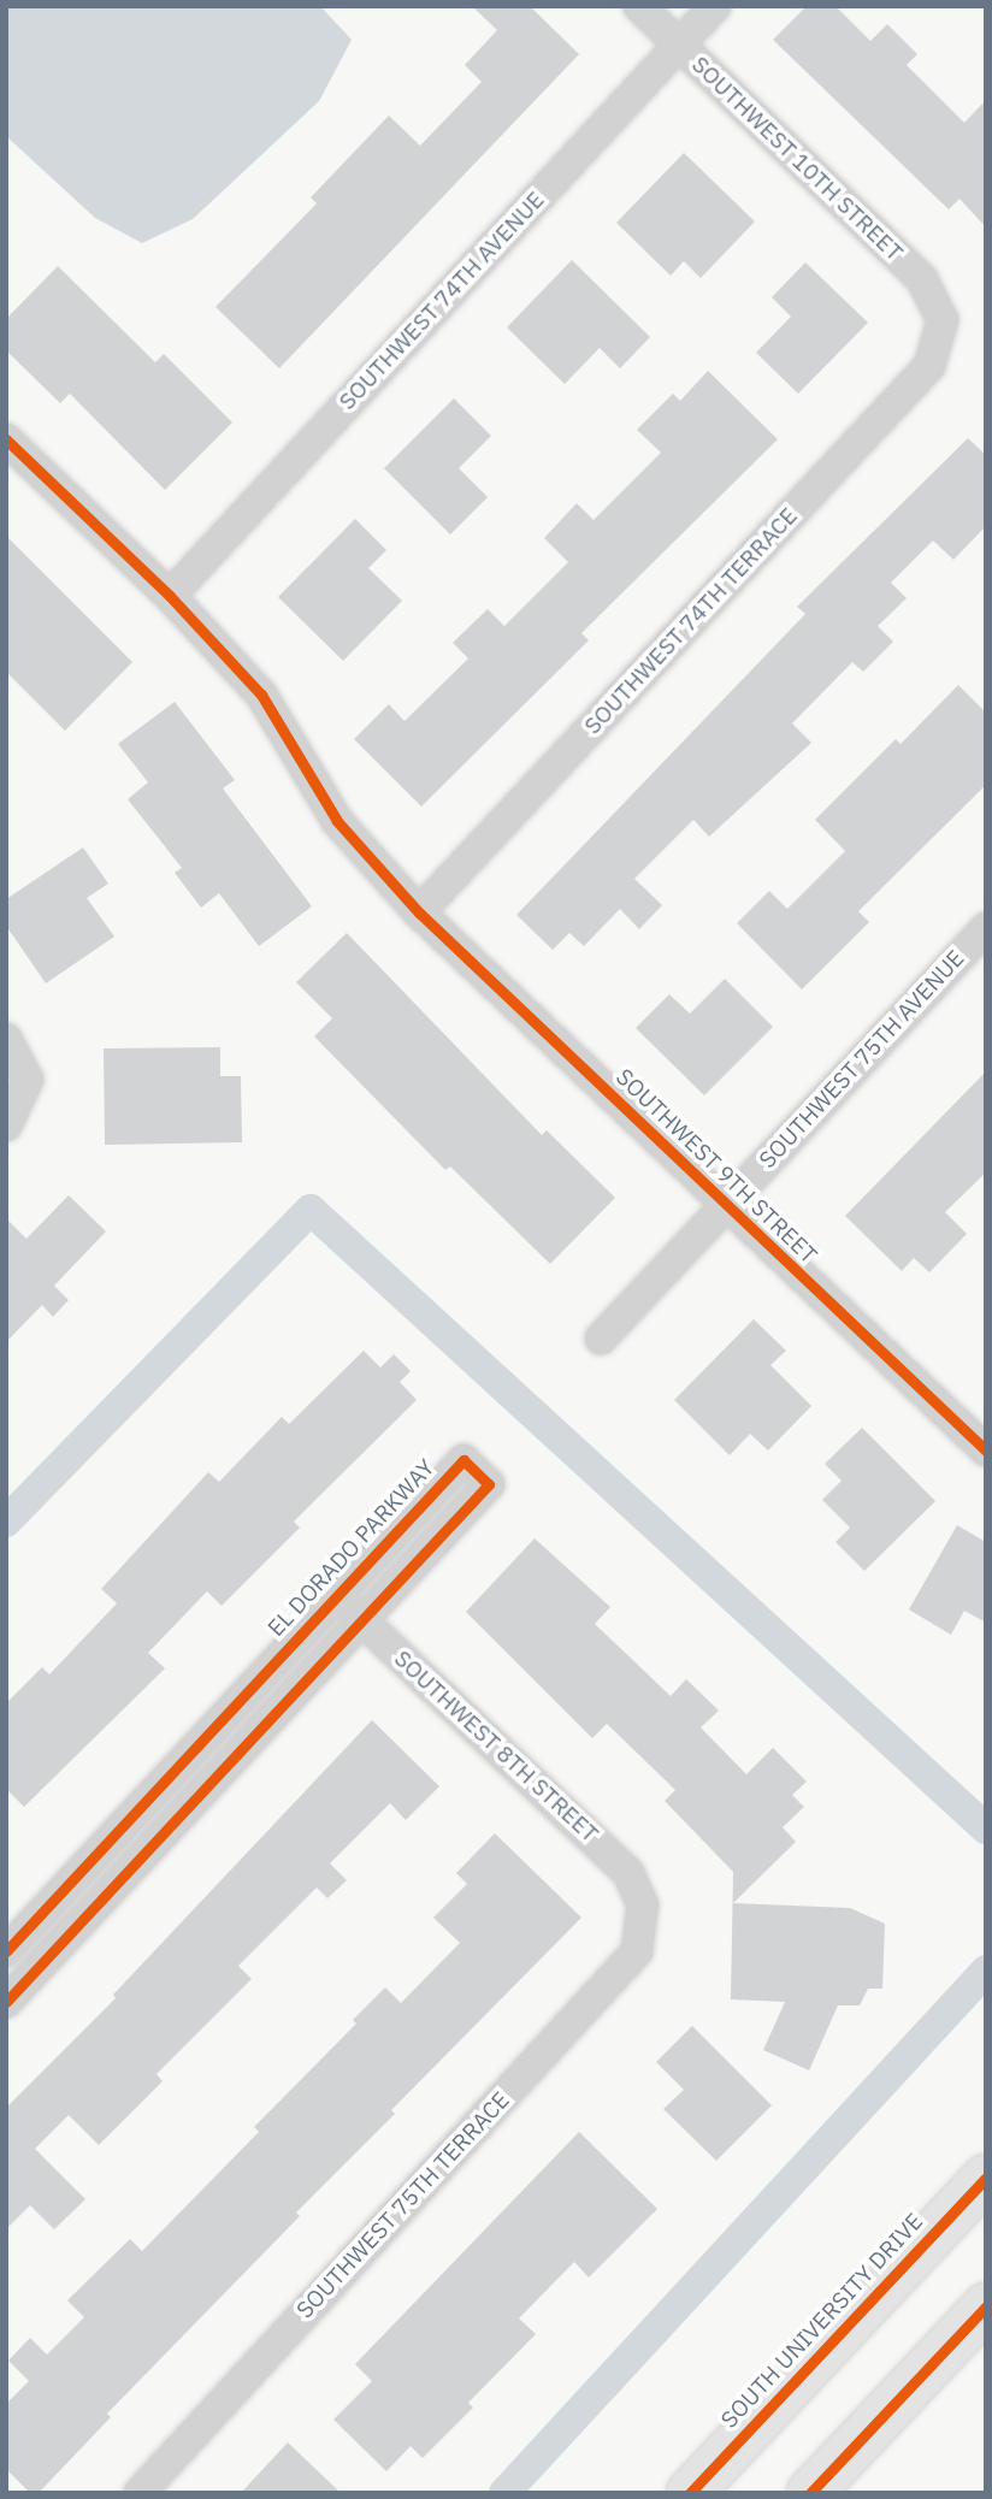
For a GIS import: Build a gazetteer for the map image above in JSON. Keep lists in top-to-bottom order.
{
  "streets": {
    "main road": ["SOUTH UNIVERSITY DRIVE"],
    "street": [
      "SOUTHWEST 10TH STREET",
      "SOUTHWEST 74TH AVENUE",
      "SOUTHWEST 74TH TERRACE",
      "SOUTHWEST 75TH AVENUE",
      "SOUTHWEST 9TH STREET",
      "EL DORADO PARKWAY",
      "SOUTHWEST 8TH STREET",
      "SOUTHWEST 75TH TERRACE"
    ]
  },
  "crossings": [
    ["SOUTHWEST 10TH STREET", "SOUTHWEST 74TH AVENUE"],
    ["SOUTHWEST 10TH STREET", "SOUTHWEST 74TH TERRACE"],
    ["SOUTHWEST 74TH AVENUE", "SOUTHWEST 9TH STREET"],
    ["SOUTHWEST 74TH TERRACE", "SOUTHWEST 9TH STREET"],
    ["SOUTHWEST 75TH AVENUE", "SOUTHWEST 9TH STREET"],
    ["EL DORADO PARKWAY", "SOUTHWEST 8TH STREET"],
    ["SOUTHWEST 8TH STREET", "SOUTHWEST 75TH TERRACE"]
  ]
}
